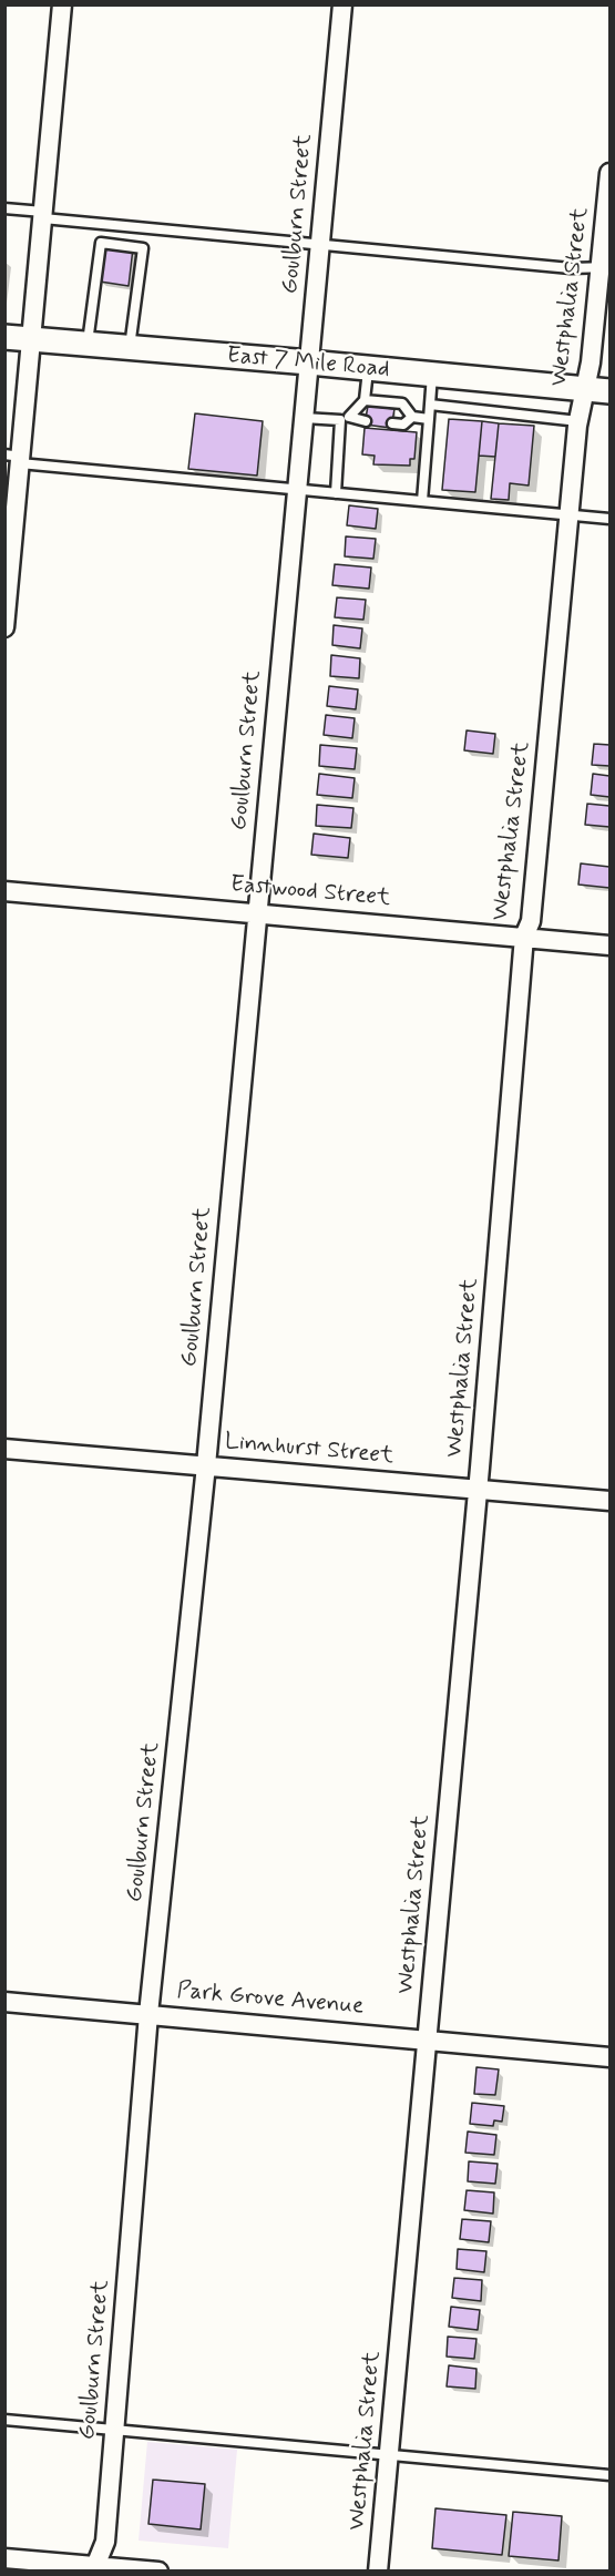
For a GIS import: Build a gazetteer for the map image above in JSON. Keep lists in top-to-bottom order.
{
  "streets": {
    "street": [
      "Goulburn Street",
      "Westphalia Street",
      "East 7 Mile Road",
      "Eastwood Street",
      "Linnhurst Street",
      "Park Grove Avenue"
    ]
  },
  "crossings": [
    ["Goulburn Street", "East 7 Mile Road"],
    ["Goulburn Street", "Eastwood Street"],
    ["Goulburn Street", "Linnhurst Street"],
    ["Goulburn Street", "Park Grove Avenue"],
    ["Westphalia Street", "East 7 Mile Road"],
    ["Westphalia Street", "Eastwood Street"],
    ["Westphalia Street", "Linnhurst Street"],
    ["Westphalia Street", "Park Grove Avenue"]
  ]
}
